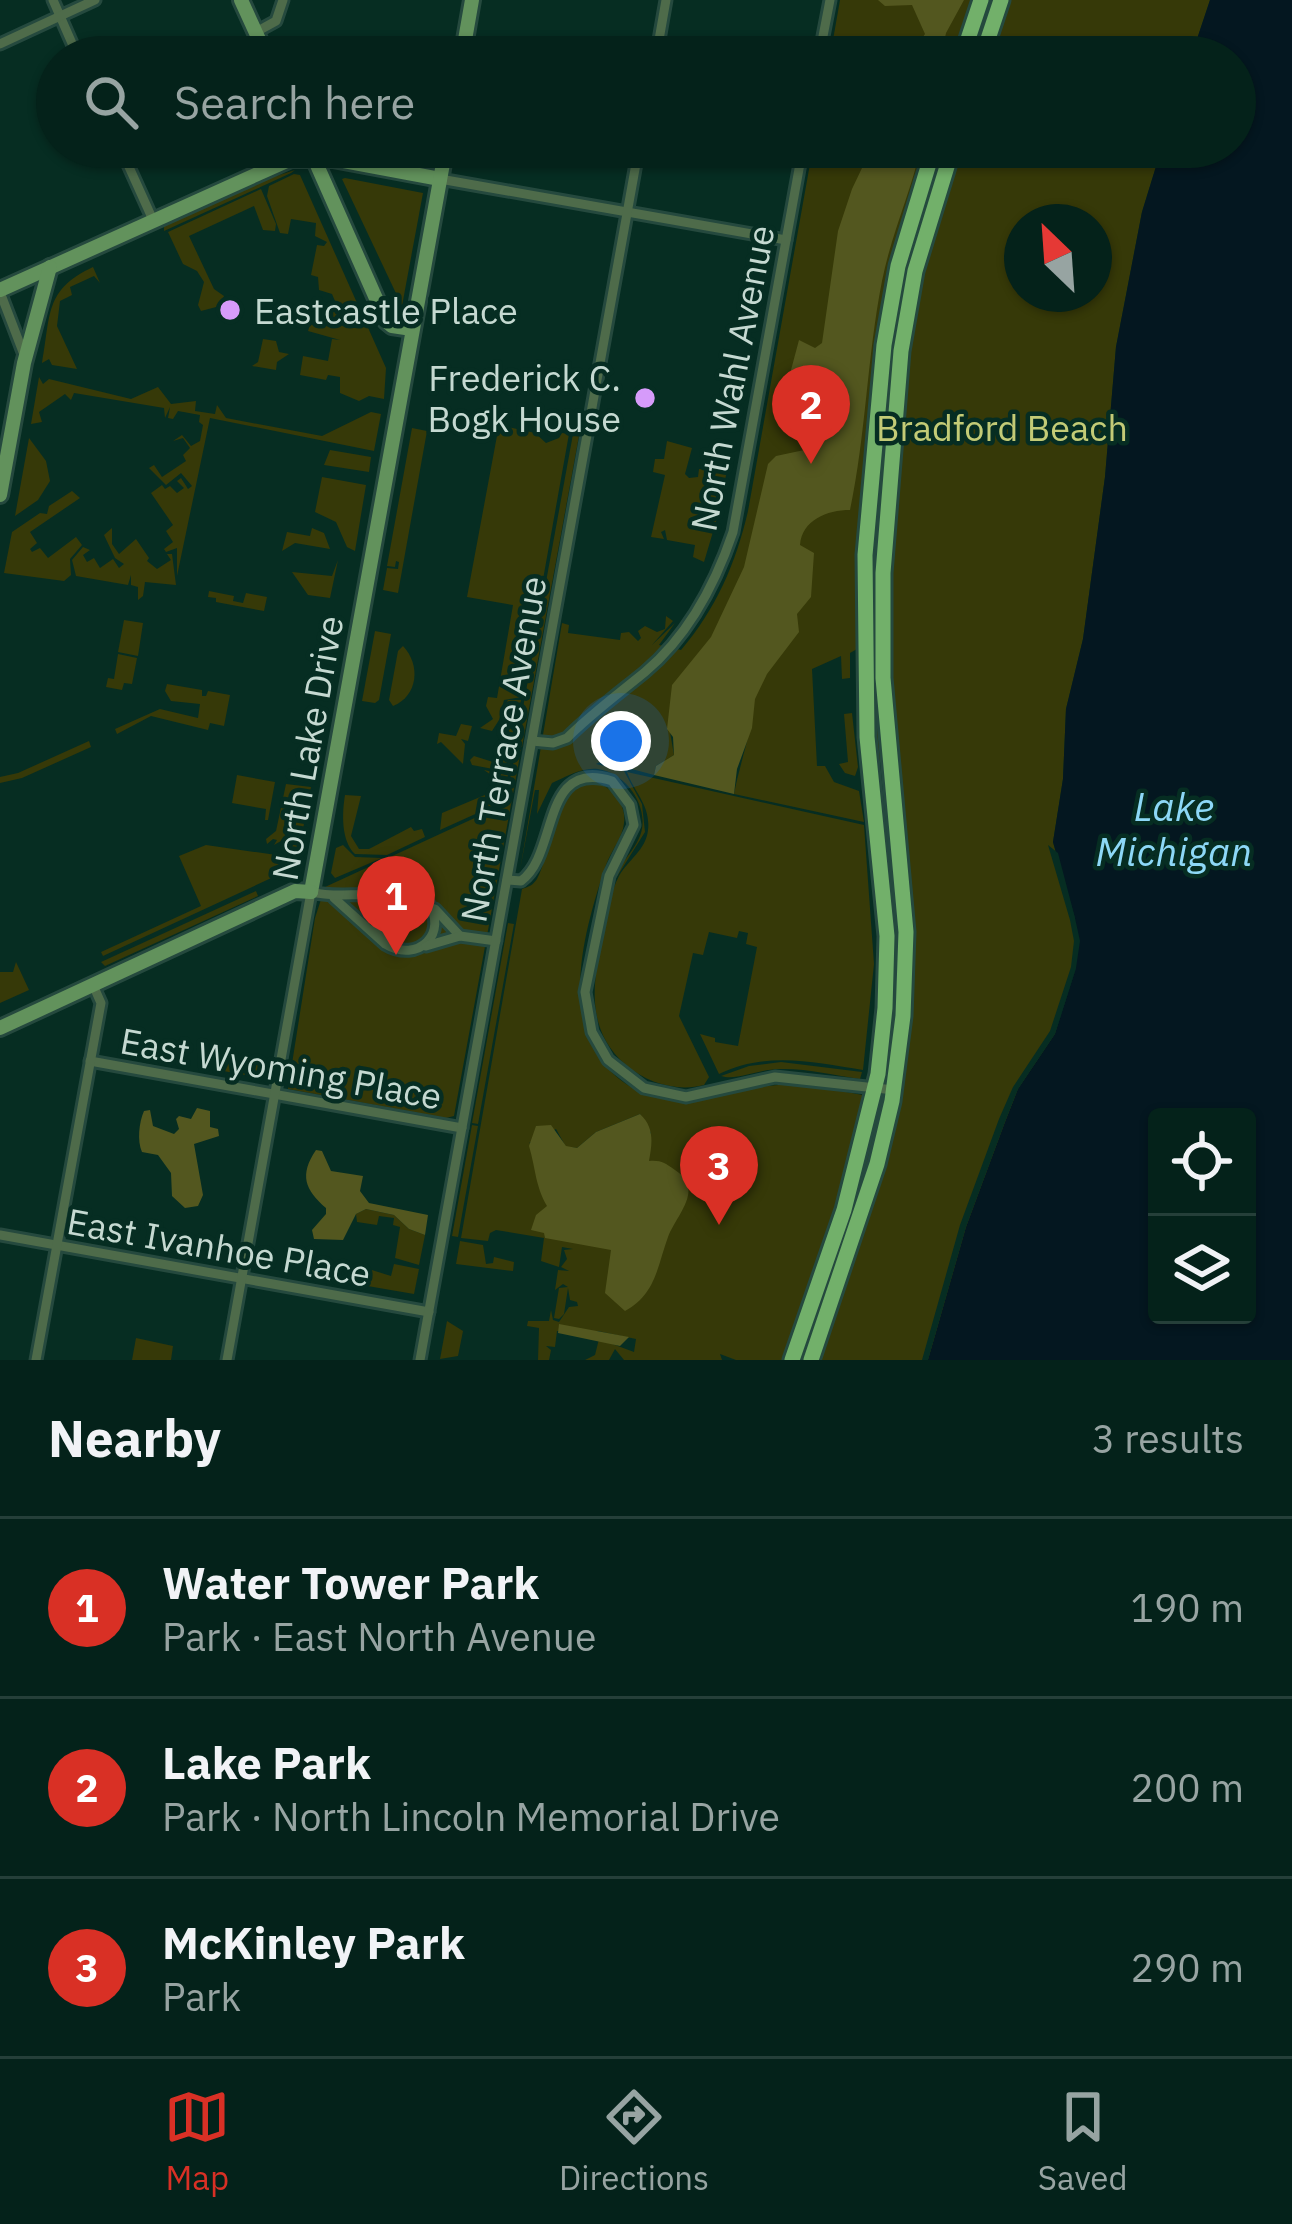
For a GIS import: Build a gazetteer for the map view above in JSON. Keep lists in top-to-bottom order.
{
  "streets": {
    "street": [
      "North Wahl Avenue",
      "North Lake Drive",
      "North Terrace Avenue",
      "East Wyoming Place",
      "East Ivanhoe Place"
    ]
  },
  "crossings": [
    ["North Wahl Avenue", "North Terrace Avenue"],
    ["North Lake Drive", "East Wyoming Place"],
    ["North Lake Drive", "East Ivanhoe Place"],
    ["North Terrace Avenue", "East Wyoming Place"],
    ["North Terrace Avenue", "East Ivanhoe Place"]
  ],
  "water": ["Lake Michigan"],
  "parks": ["Bradford Beach"],
  "places": ["Eastcastle Place", "Frederick C. Bogk House"],
  "north": "top left",
  "page": {
    "search": "Search here",
    "pins": ["2", "1", "3"],
    "heading": ["Nearby", "3 results"],
    "list": [
      {
        "mark": "1",
        "name": "Water Tower Park",
        "note": "Park · East North Avenue",
        "value": "190 m"
      },
      {
        "mark": "2",
        "name": "Lake Park",
        "note": "Park · North Lincoln Memorial Drive",
        "value": "200 m"
      },
      {
        "mark": "3",
        "name": "McKinley Park",
        "note": "Park",
        "value": "290 m"
      }
    ],
    "nav": ["Map", "Directions", "Saved"]
  }
}
